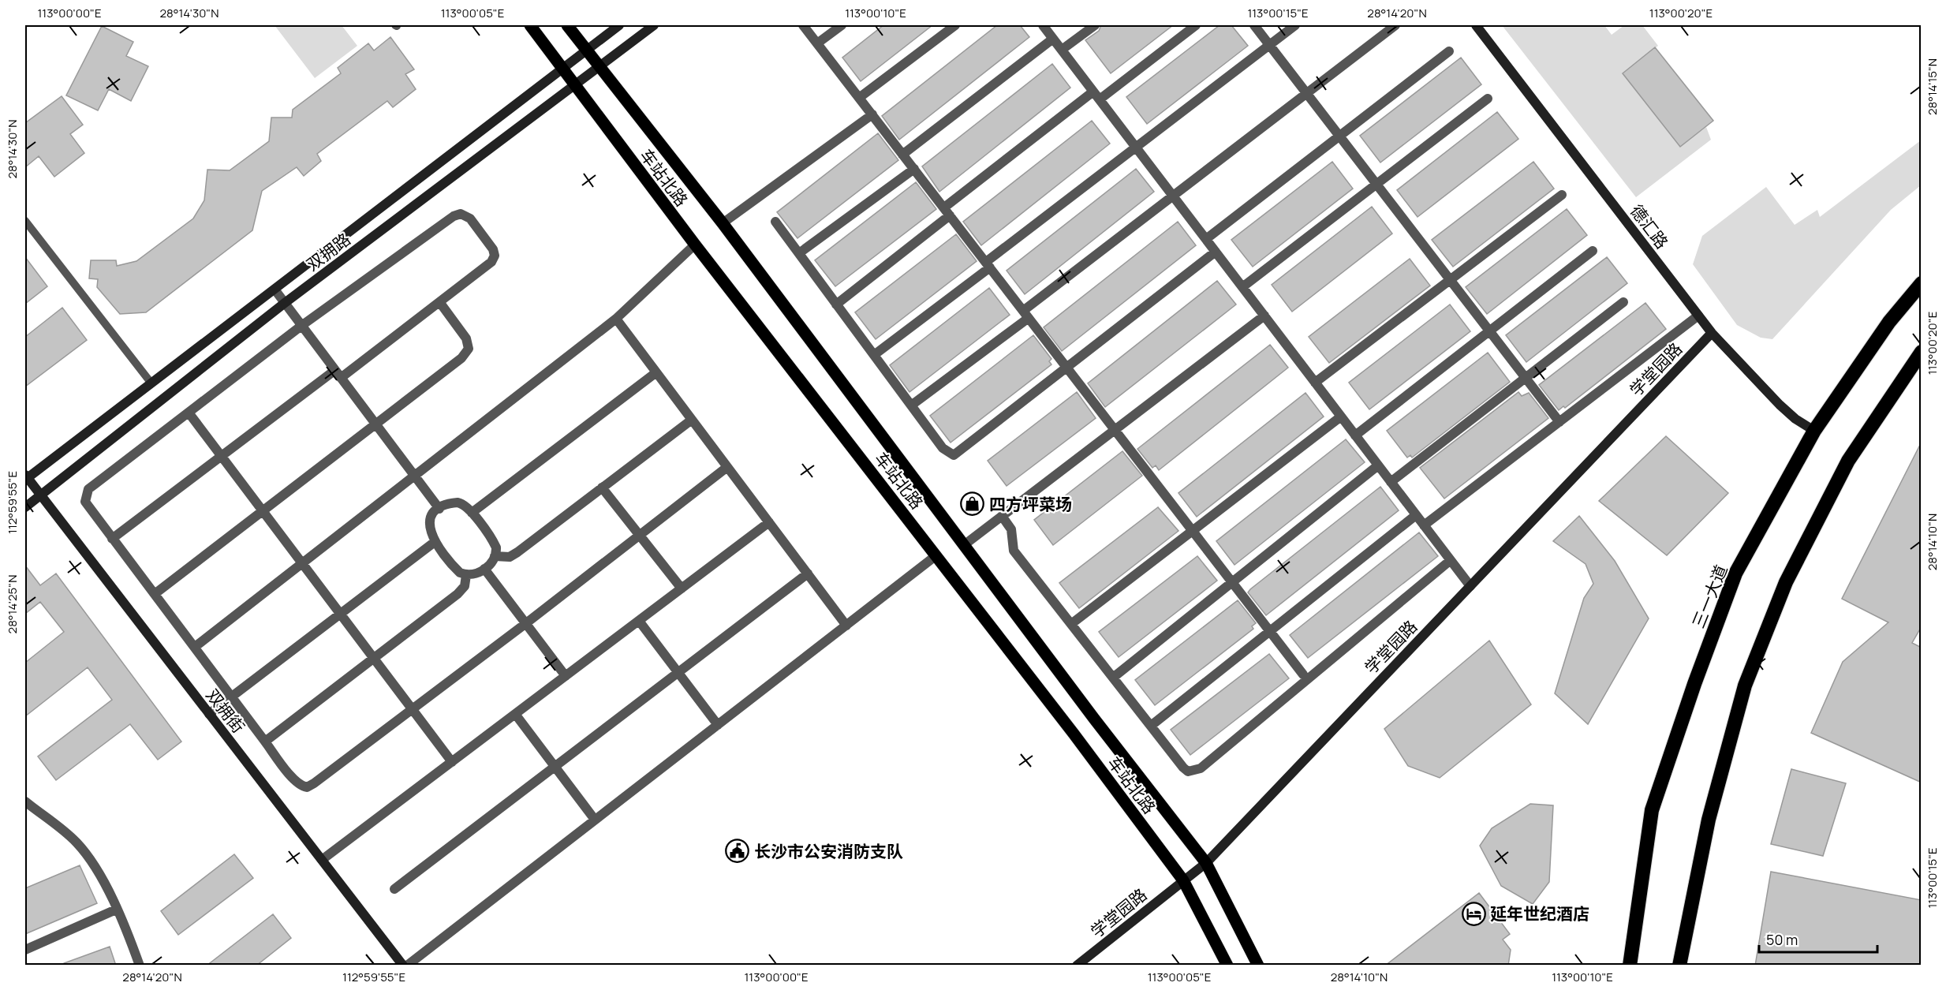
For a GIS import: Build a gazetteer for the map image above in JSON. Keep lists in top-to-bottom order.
{
  "streets": {
    "highway": ["三一大道"],
    "main road": ["车站北路"],
    "street": [
      "德汇路",
      "双拥路",
      "学堂园路",
      "双拥街"
    ]
  },
  "crossings": [
    ["车站北路", "双拥路"],
    ["车站北路", "学堂园路"],
    ["德汇路", "学堂园路"],
    ["德汇路", "三一大道"],
    ["双拥路", "双拥街"]
  ],
  "places": {
    "shop": ["四方坪菜场"],
    "public building": ["长沙市公安消防支队"],
    "hotel": ["延年世纪酒店"]
  },
  "scale_bar": "50 m",
  "coordinates": [
    "113°00'00\"E",
    "28°14'30\"N",
    "113°00'05\"E",
    "113°00'10\"E",
    "113°00'15\"E",
    "28°14'20\"N",
    "113°00'20\"E",
    "28°14'15\"N",
    "112°59'55\"E",
    "28°14'10\"N",
    "28°14'25\"N"
  ]
}
